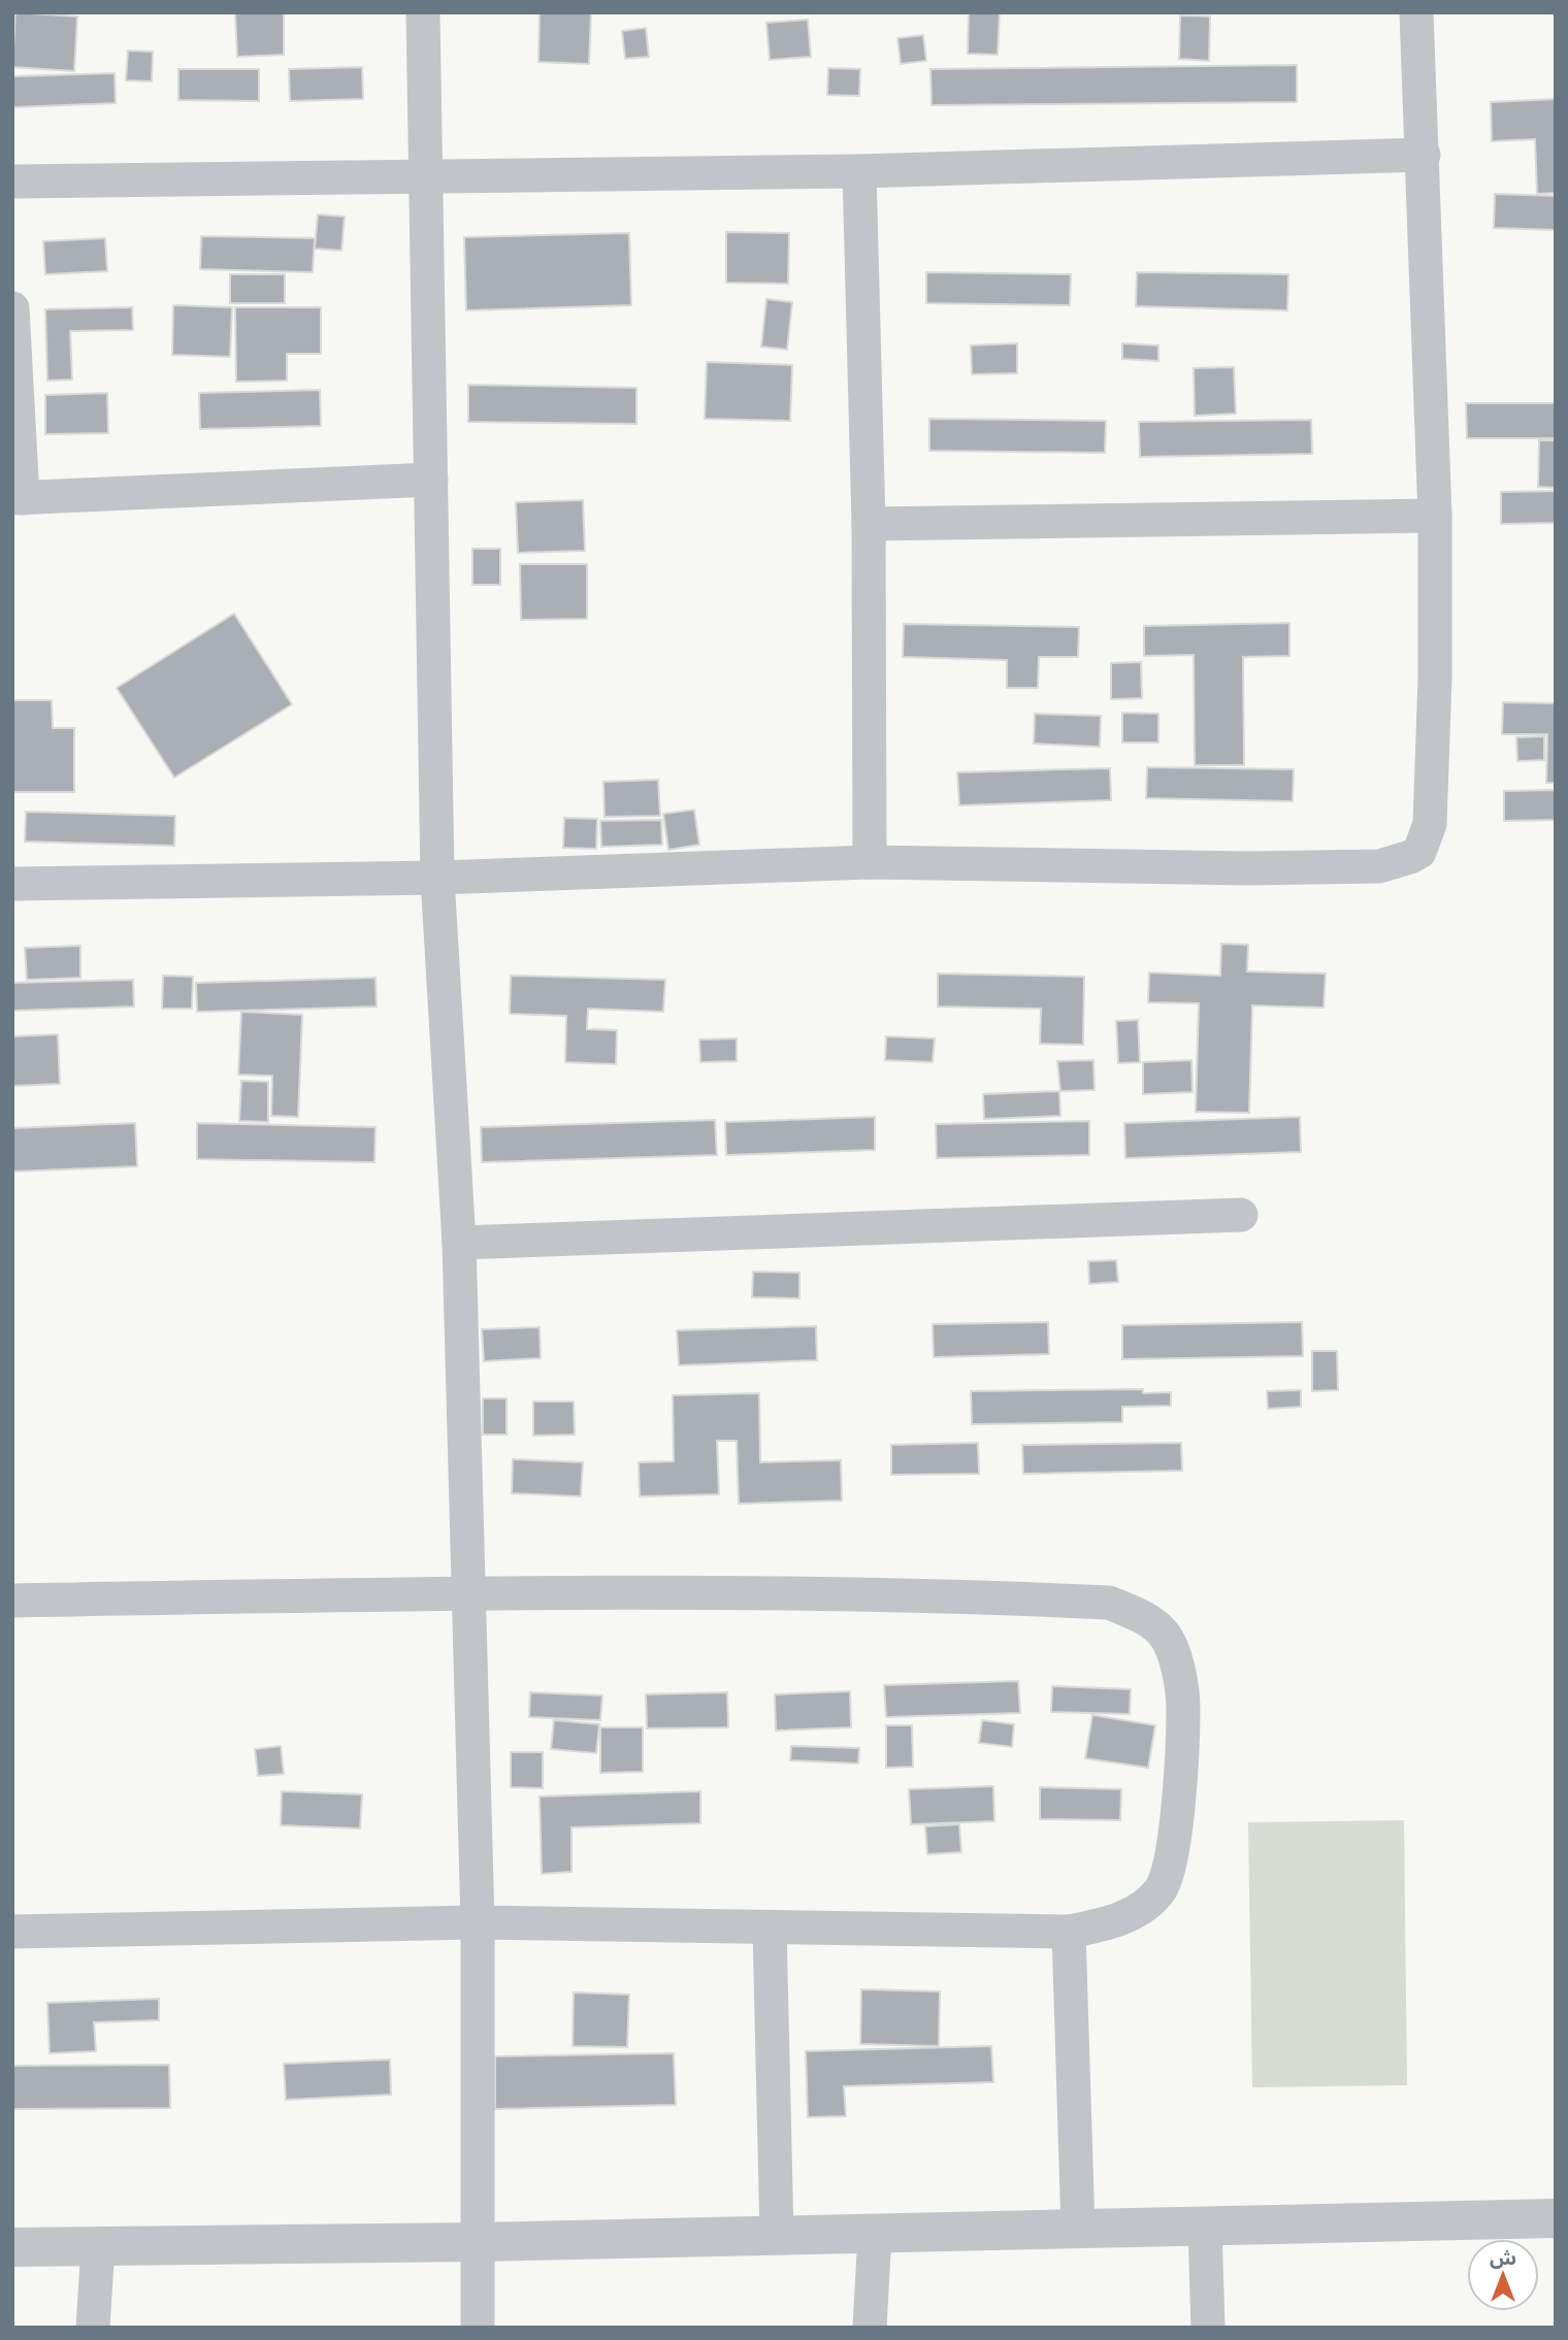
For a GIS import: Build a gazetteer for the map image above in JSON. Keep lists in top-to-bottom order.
{
  "north": "top"
}
